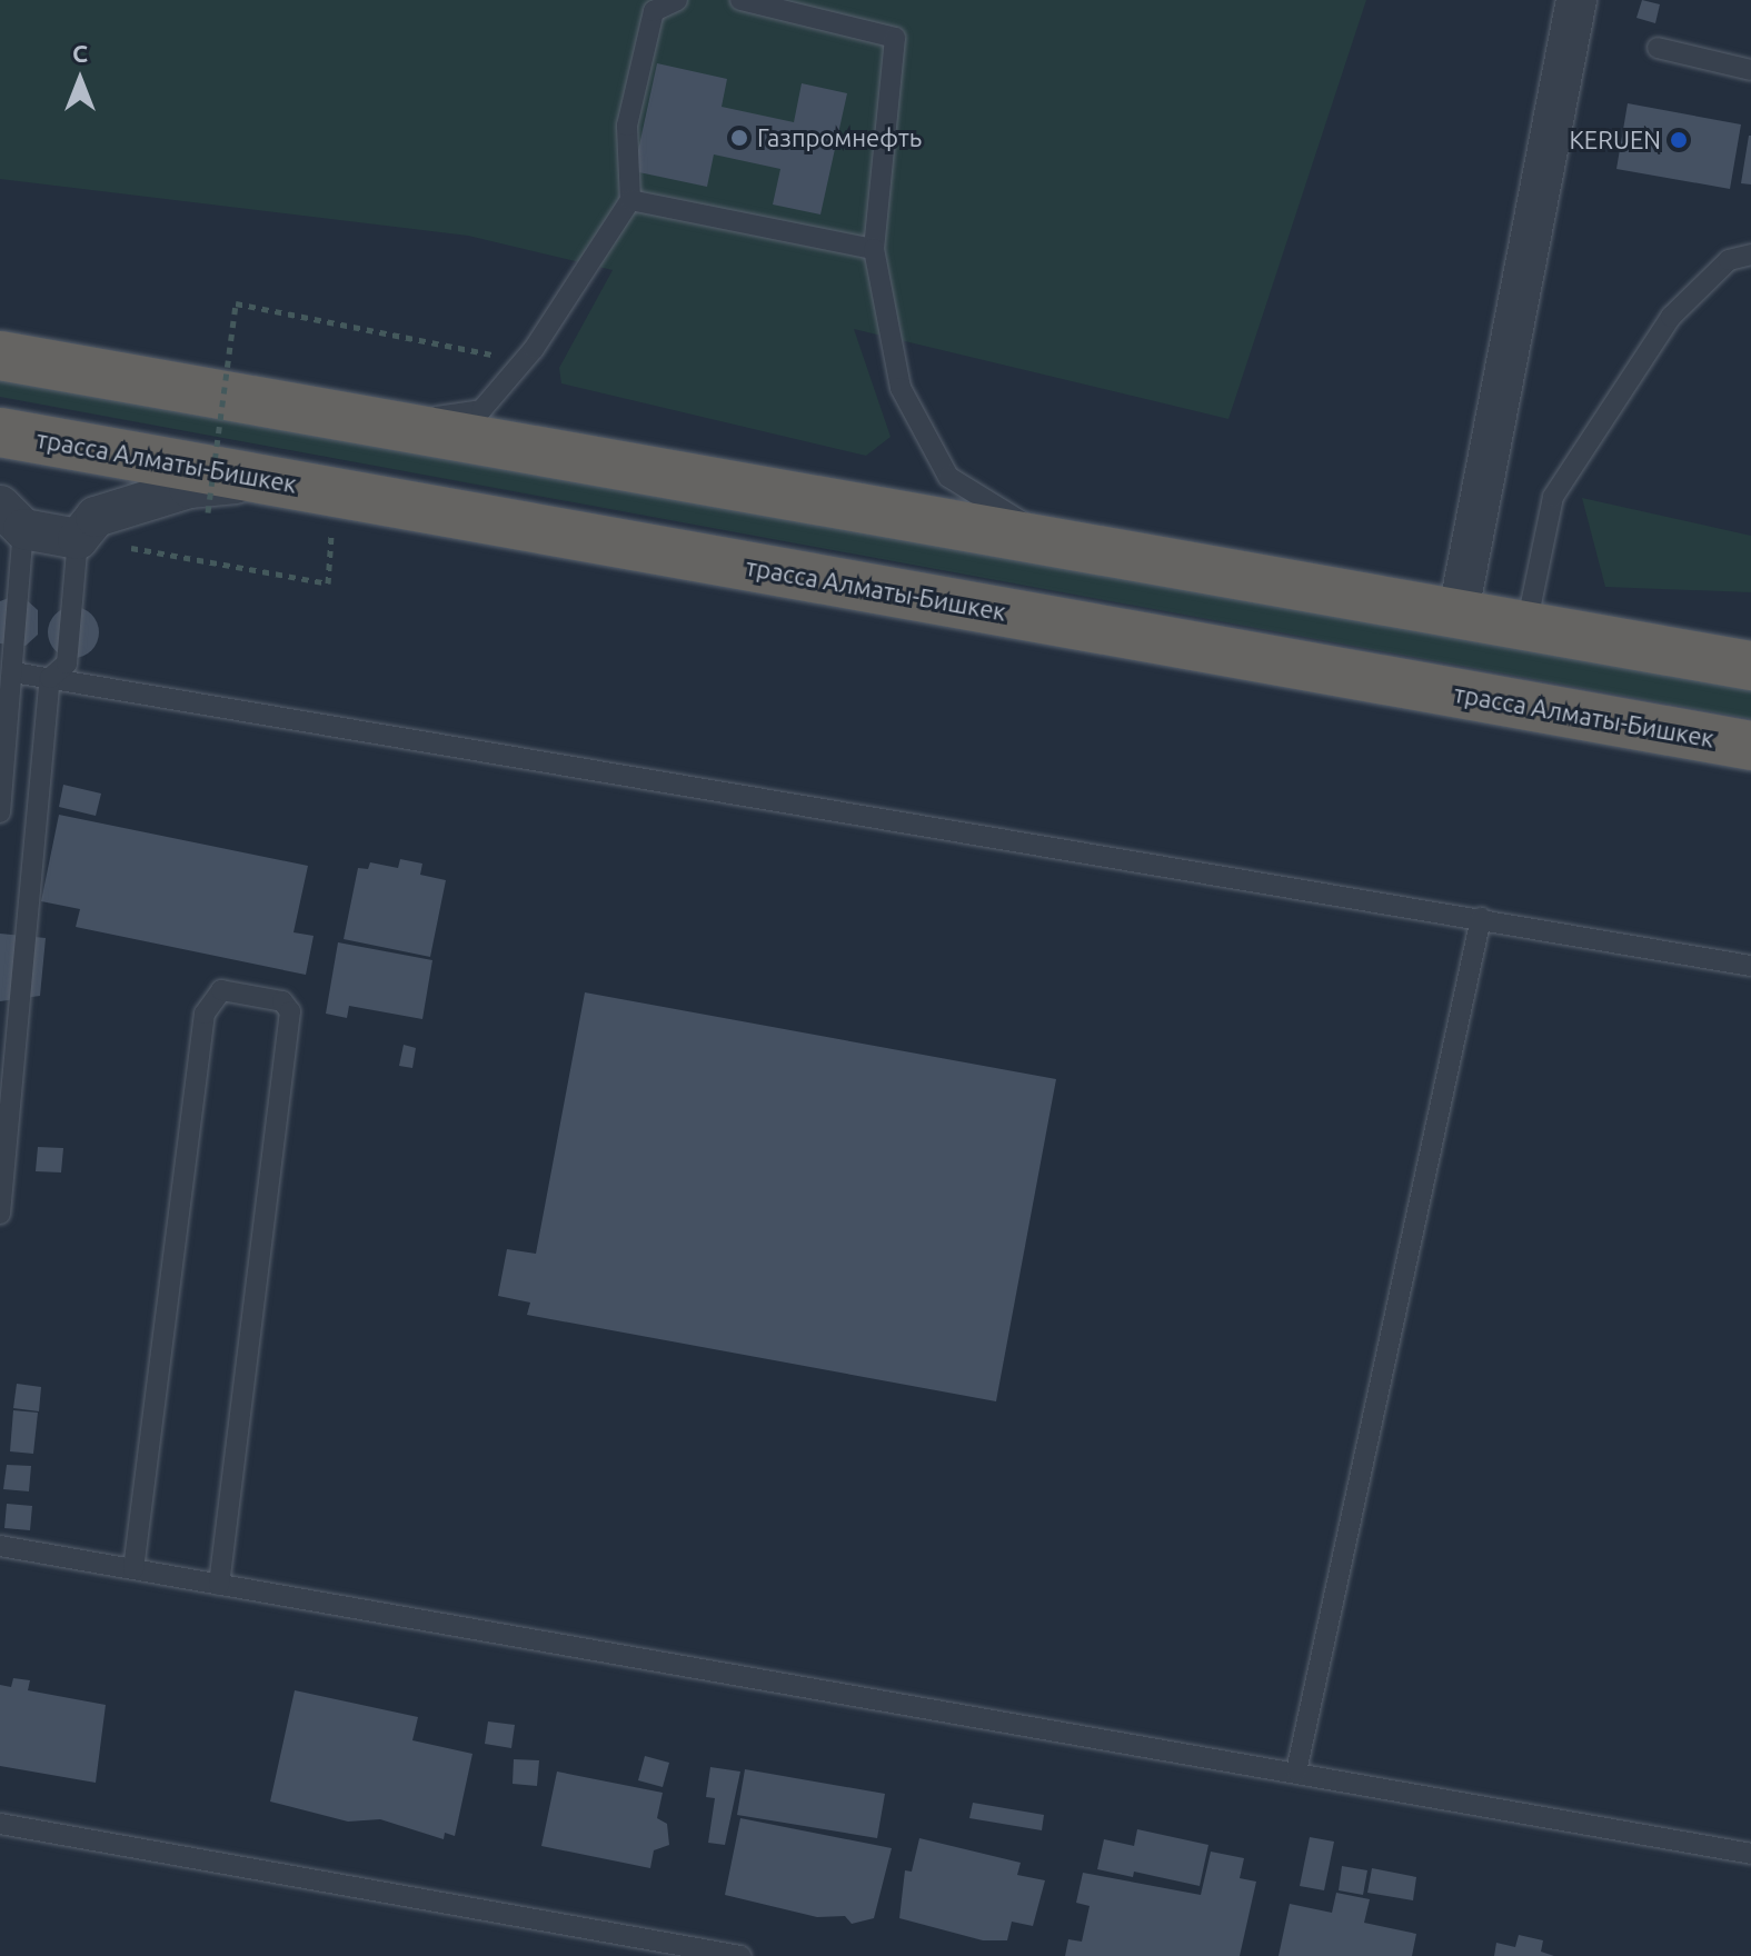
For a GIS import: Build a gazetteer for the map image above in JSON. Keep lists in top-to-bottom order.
{
  "streets": {
    "highway": ["трасса Алматы-Бишкек"]
  },
  "places": ["Газпромнефть", "KERUEN"],
  "north": "top"
}
